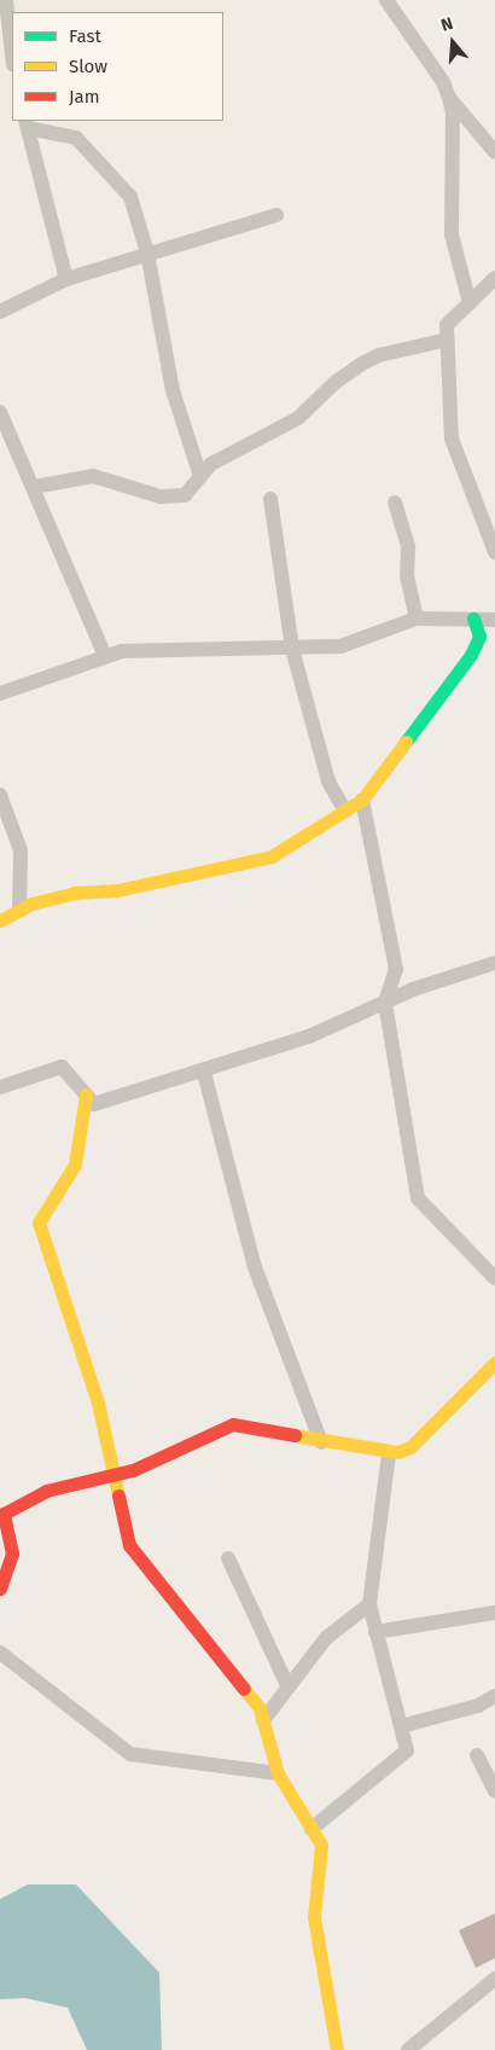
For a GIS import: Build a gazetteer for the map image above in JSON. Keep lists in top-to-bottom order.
{
  "legend": ["Fast", "Slow", "Jam"],
  "north": "top"
}
